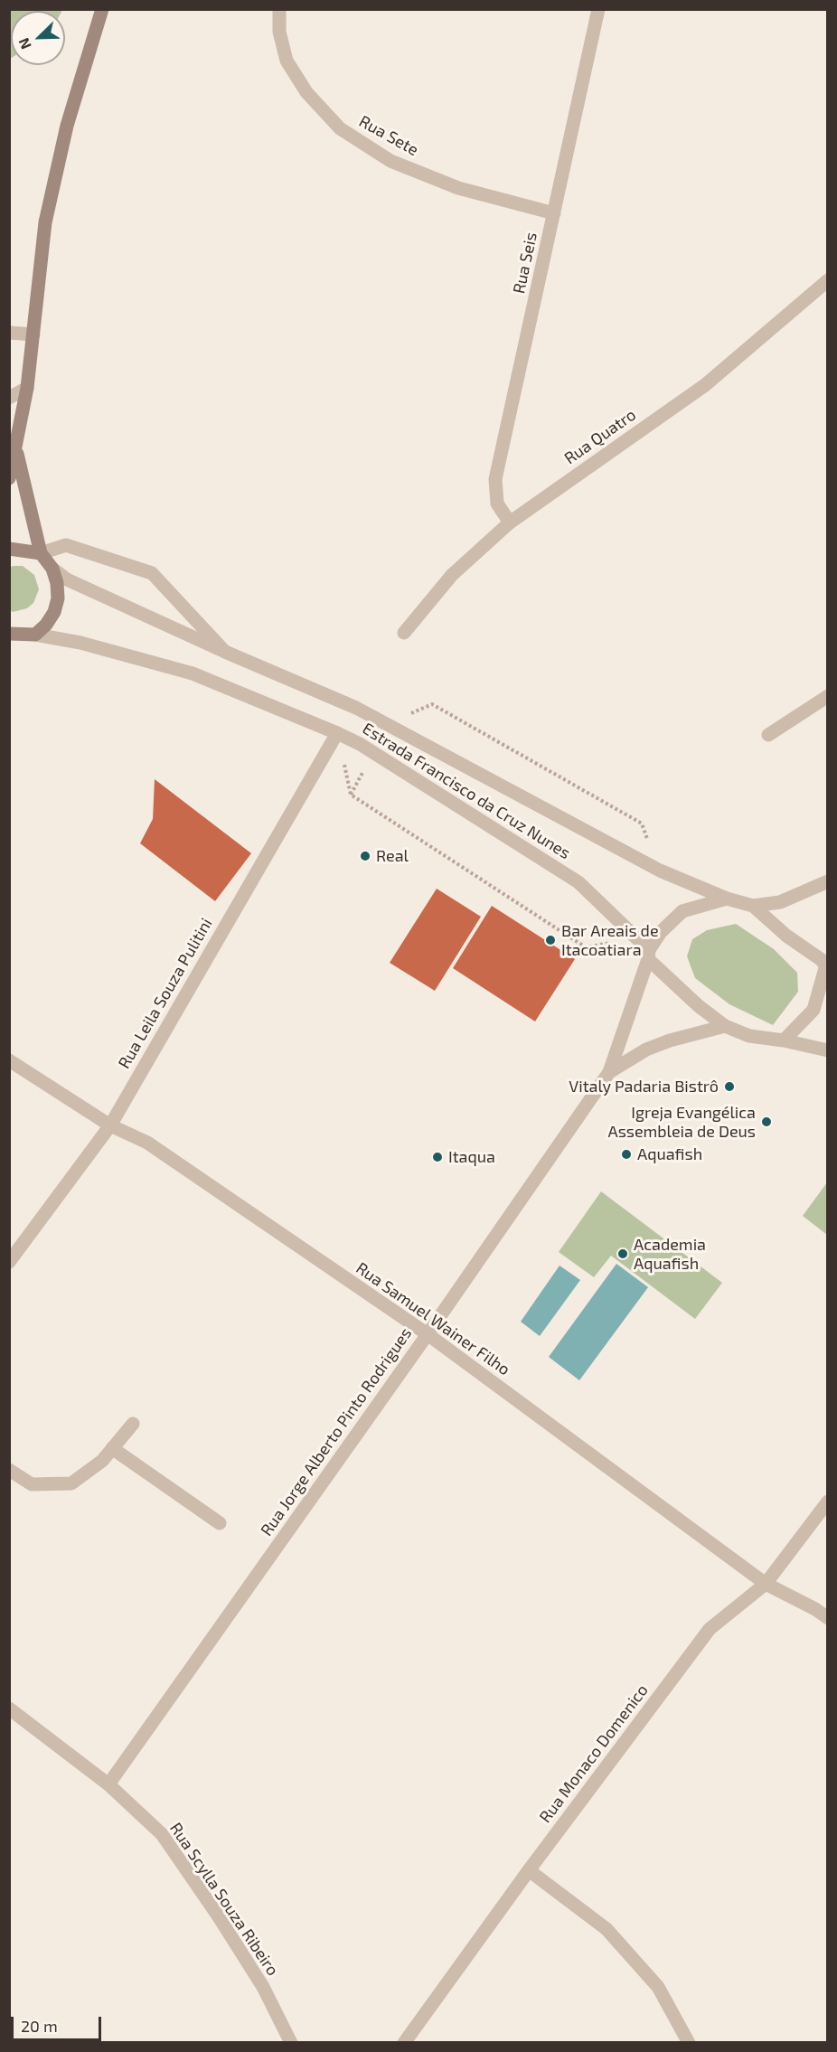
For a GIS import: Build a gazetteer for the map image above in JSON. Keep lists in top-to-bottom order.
{
  "streets": {
    "street": [
      "Rua Sete",
      "Rua Seis",
      "Rua Quatro",
      "Estrada Francisco da Cruz Nunes",
      "Rua Leila Souza Pulitini",
      "Rua Samuel Wainer Filho",
      "Rua Jorge Alberto Pinto Rodrigues",
      "Rua Monaco Domenico",
      "Rua Scylla Souza Ribeiro"
    ]
  },
  "crossings": [
    ["Rua Sete", "Rua Seis"],
    ["Rua Seis", "Rua Quatro"],
    ["Estrada Francisco da Cruz Nunes", "Rua Leila Souza Pulitini"],
    ["Estrada Francisco da Cruz Nunes", "Rua Jorge Alberto Pinto Rodrigues"],
    ["Rua Leila Souza Pulitini", "Rua Samuel Wainer Filho"],
    ["Rua Samuel Wainer Filho", "Rua Jorge Alberto Pinto Rodrigues"],
    ["Rua Samuel Wainer Filho", "Rua Monaco Domenico"],
    ["Rua Jorge Alberto Pinto Rodrigues", "Rua Scylla Souza Ribeiro"]
  ],
  "places": [
    "Real",
    "Bar Areais de Itacoatiara",
    "Vitaly Padaria Bistrô",
    "Igreja Evangélica Assembleia de Deus",
    "Aquafish",
    "Itaqua",
    "Academia Aquafish"
  ],
  "scale_bar": "20 m",
  "north": "bottom left"
}
